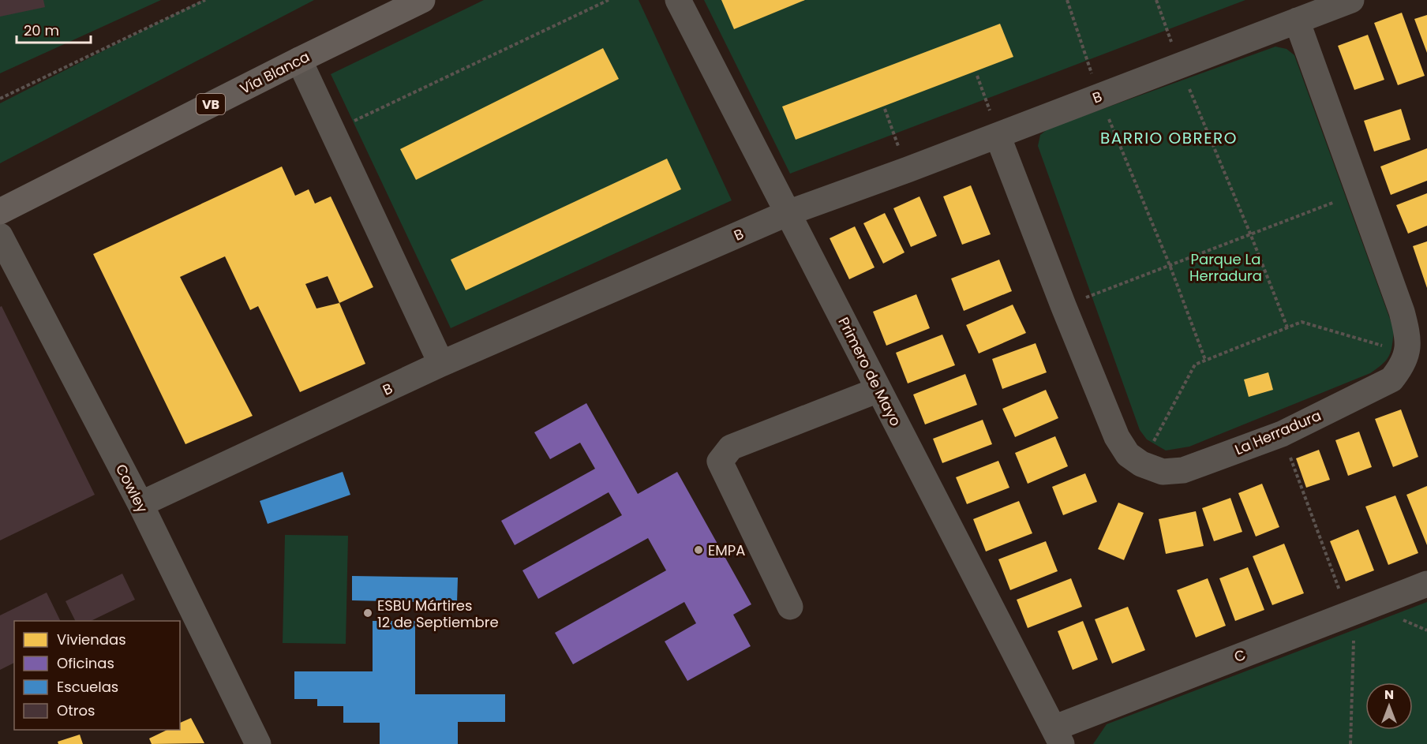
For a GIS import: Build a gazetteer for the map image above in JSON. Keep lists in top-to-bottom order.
{
  "streets": {
    "main road": ["Vía Blanca", "VB"],
    "street": [
      "B",
      "Primero de Mayo",
      "La Herradura",
      "Cowley",
      "C"
    ]
  },
  "crossings": [
    ["B", "Primero de Mayo"],
    ["B", "La Herradura"],
    ["B", "Cowley"],
    ["Primero de Mayo", "C"]
  ],
  "districts": ["BARRIO OBRERO"],
  "parks": ["Parque La Herradura"],
  "places": ["EMPA", "ESBU Mártires 12 de Septiembre"],
  "legend": [
    "Viviendas",
    "Oficinas",
    "Escuelas",
    "Otros"
  ],
  "scale_bar": "20 m",
  "north": "top"
}
